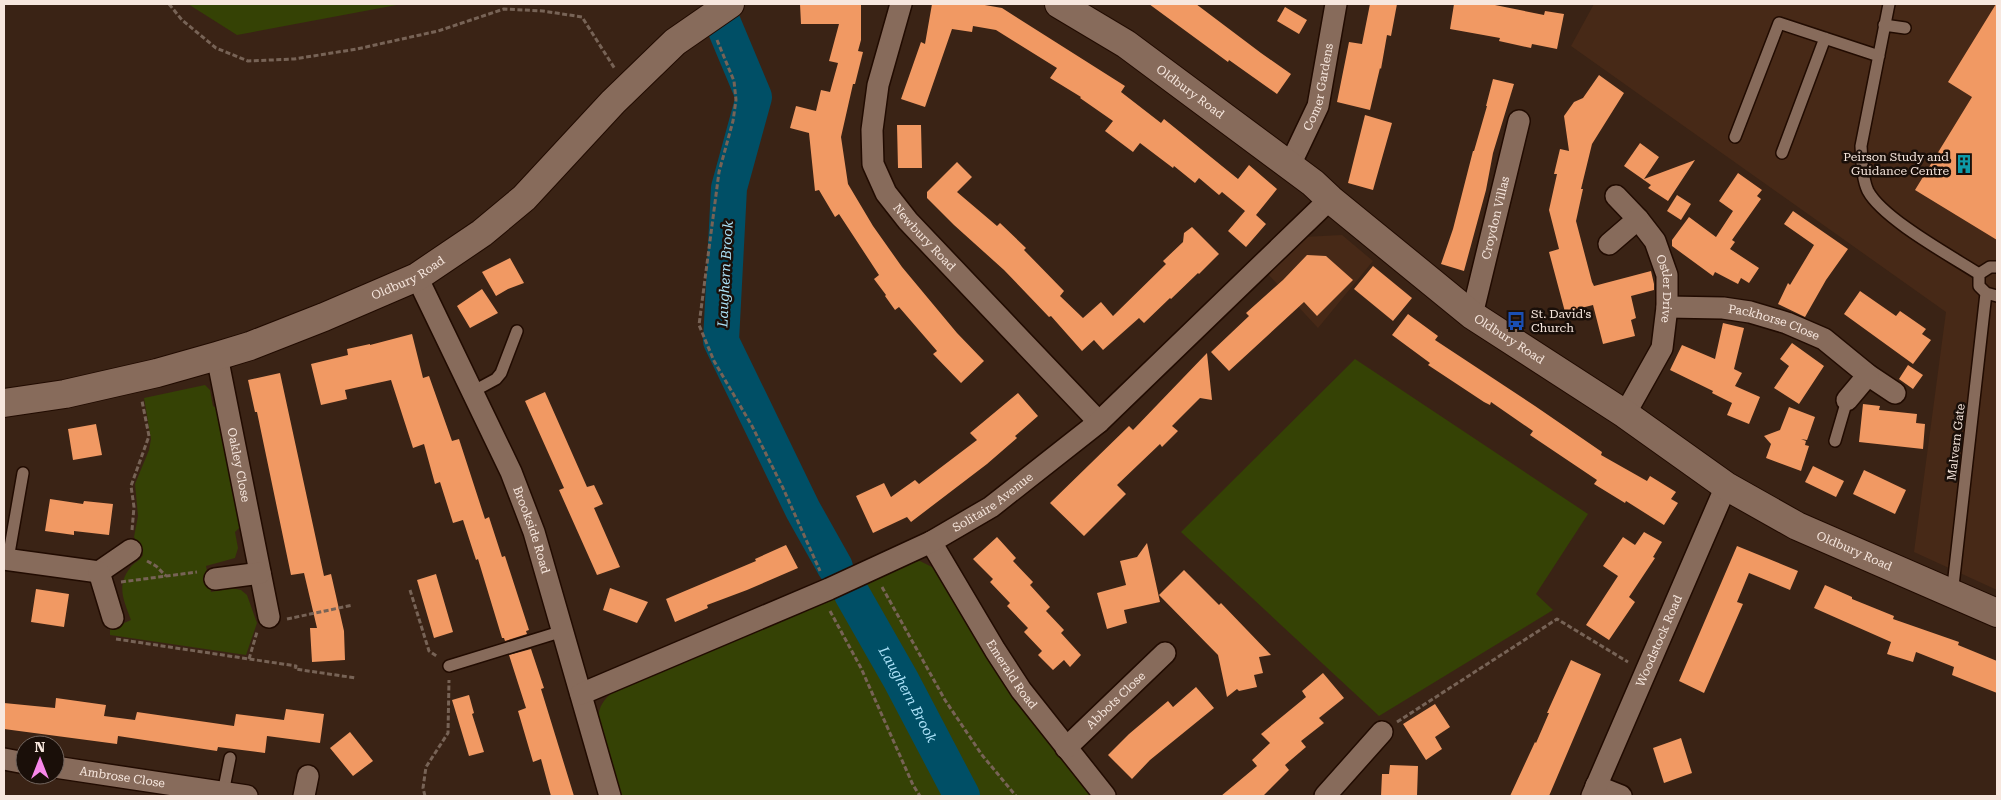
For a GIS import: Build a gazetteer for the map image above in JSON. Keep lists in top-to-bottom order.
{
  "streets": {
    "street": [
      "Comer Gardens",
      "Oldbury Road",
      "Croydon Villas",
      "Newbury Road",
      "Ostler Drive",
      "Packhorse Close",
      "Oakley Close",
      "Solitaire Avenue",
      "Brookside Road",
      "Woodstock Road",
      "Emerald Road",
      "Abbots Close",
      "Ambrose Close"
    ],
    "lane": ["Malvern Gate"]
  },
  "crossings": [
    ["Comer Gardens", "Oldbury Road"],
    ["Oldbury Road", "Croydon Villas"],
    ["Oldbury Road", "Ostler Drive"],
    ["Oldbury Road", "Malvern Gate"],
    ["Oldbury Road", "Oakley Close"],
    ["Oldbury Road", "Solitaire Avenue"],
    ["Oldbury Road", "Brookside Road"],
    ["Oldbury Road", "Woodstock Road"],
    ["Newbury Road", "Solitaire Avenue"],
    ["Ostler Drive", "Packhorse Close"],
    ["Solitaire Avenue", "Brookside Road"],
    ["Solitaire Avenue", "Emerald Road"],
    ["Emerald Road", "Abbots Close"]
  ],
  "water": ["Laughern Brook"],
  "places": {
    "building": ["Peirson Study and Guidance Centre"],
    "bus stop": ["St. David's Church"]
  },
  "north": "top"
}
